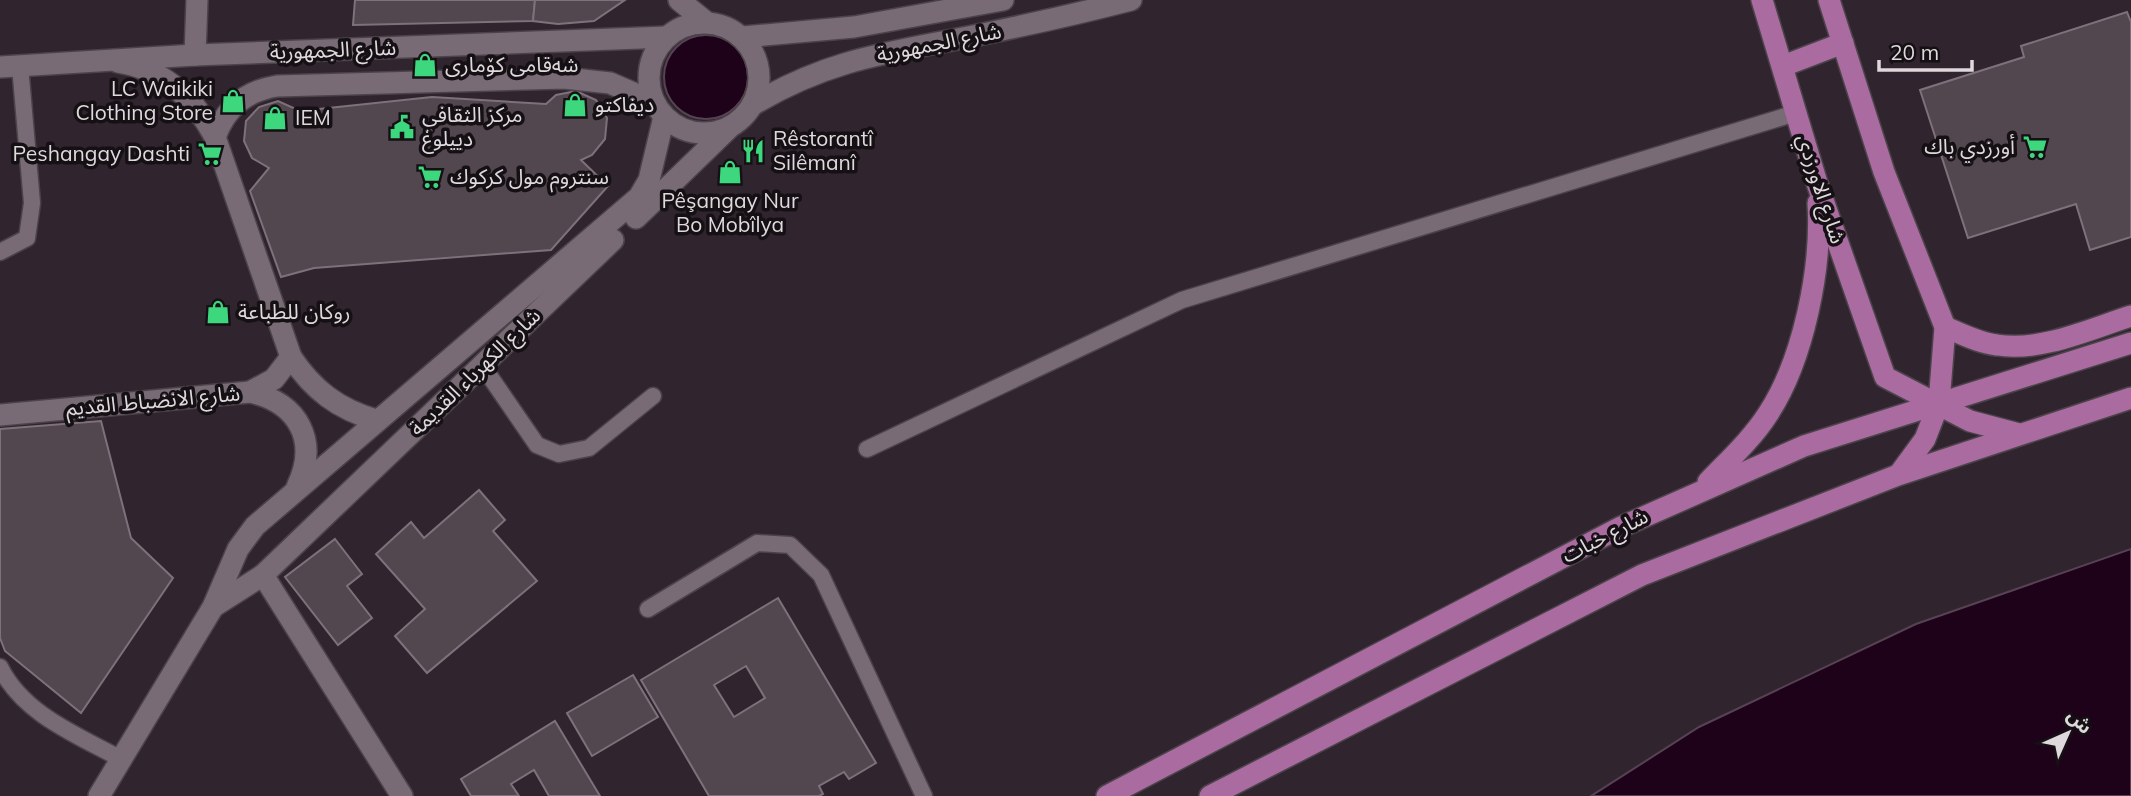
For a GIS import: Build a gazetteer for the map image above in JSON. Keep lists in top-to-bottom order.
{
  "streets": {
    "main road": ["شارع الاورزدي", "شارع خبات"],
    "street": ["شارع الجمهورية", "شارع الكهرباء القديمة", "شارع الانضباط القديم"]
  },
  "crossings": [
    ["شارع الجمهورية", "شارع الكهرباء القديمة"],
    ["شارع الاورزدي", "شارع خبات"]
  ],
  "places": {
    "shop": [
      "شەقامی کۆماری",
      "LC Waikiki Clothing Store",
      "ديفاكتو",
      "IEM",
      "Pêşangay Nur Bo Mobîlya",
      "روكان للطباعة"
    ],
    "public building": ["مركز الثقافي دييلوغ"],
    "supermarket": ["أورزدي باك", "Peshangay Dashti", "سنتروم مول كركوك"],
    "restaurant": ["Rêstorantî Silêmanî"]
  },
  "scale_bar": "20 m",
  "north": "top right"
}
